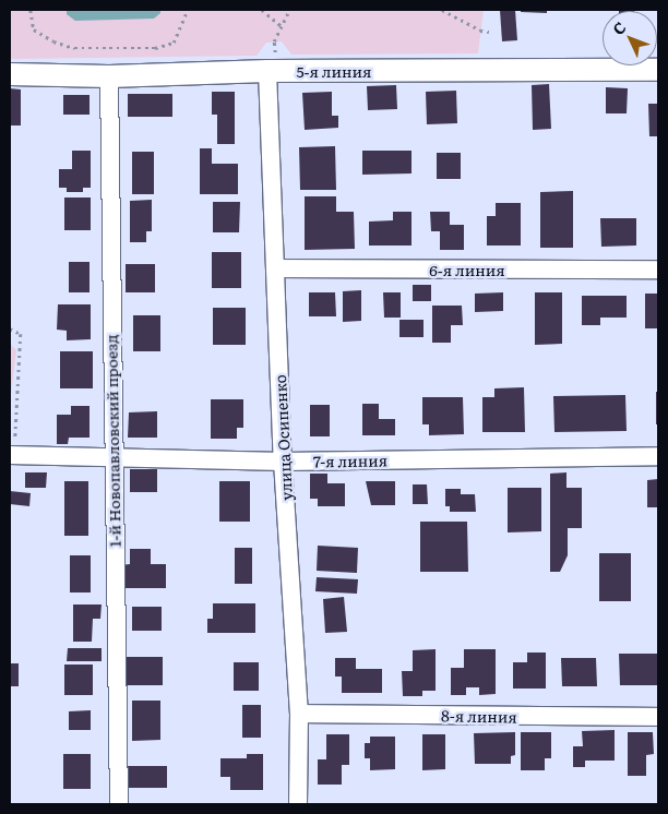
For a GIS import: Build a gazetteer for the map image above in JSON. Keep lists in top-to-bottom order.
{
  "streets": {
    "street": [
      "5-я линия",
      "6-я линия",
      "улица Осипенко",
      "1-й Новопавловский проезд",
      "7-я линия",
      "8-я линия"
    ]
  },
  "crossings": [
    ["5-я линия", "улица Осипенко"],
    ["5-я линия", "1-й Новопавловский проезд"],
    ["6-я линия", "улица Осипенко"],
    ["улица Осипенко", "7-я линия"],
    ["улица Осипенко", "8-я линия"],
    ["1-й Новопавловский проезд", "7-я линия"]
  ],
  "north": "top left"
}
